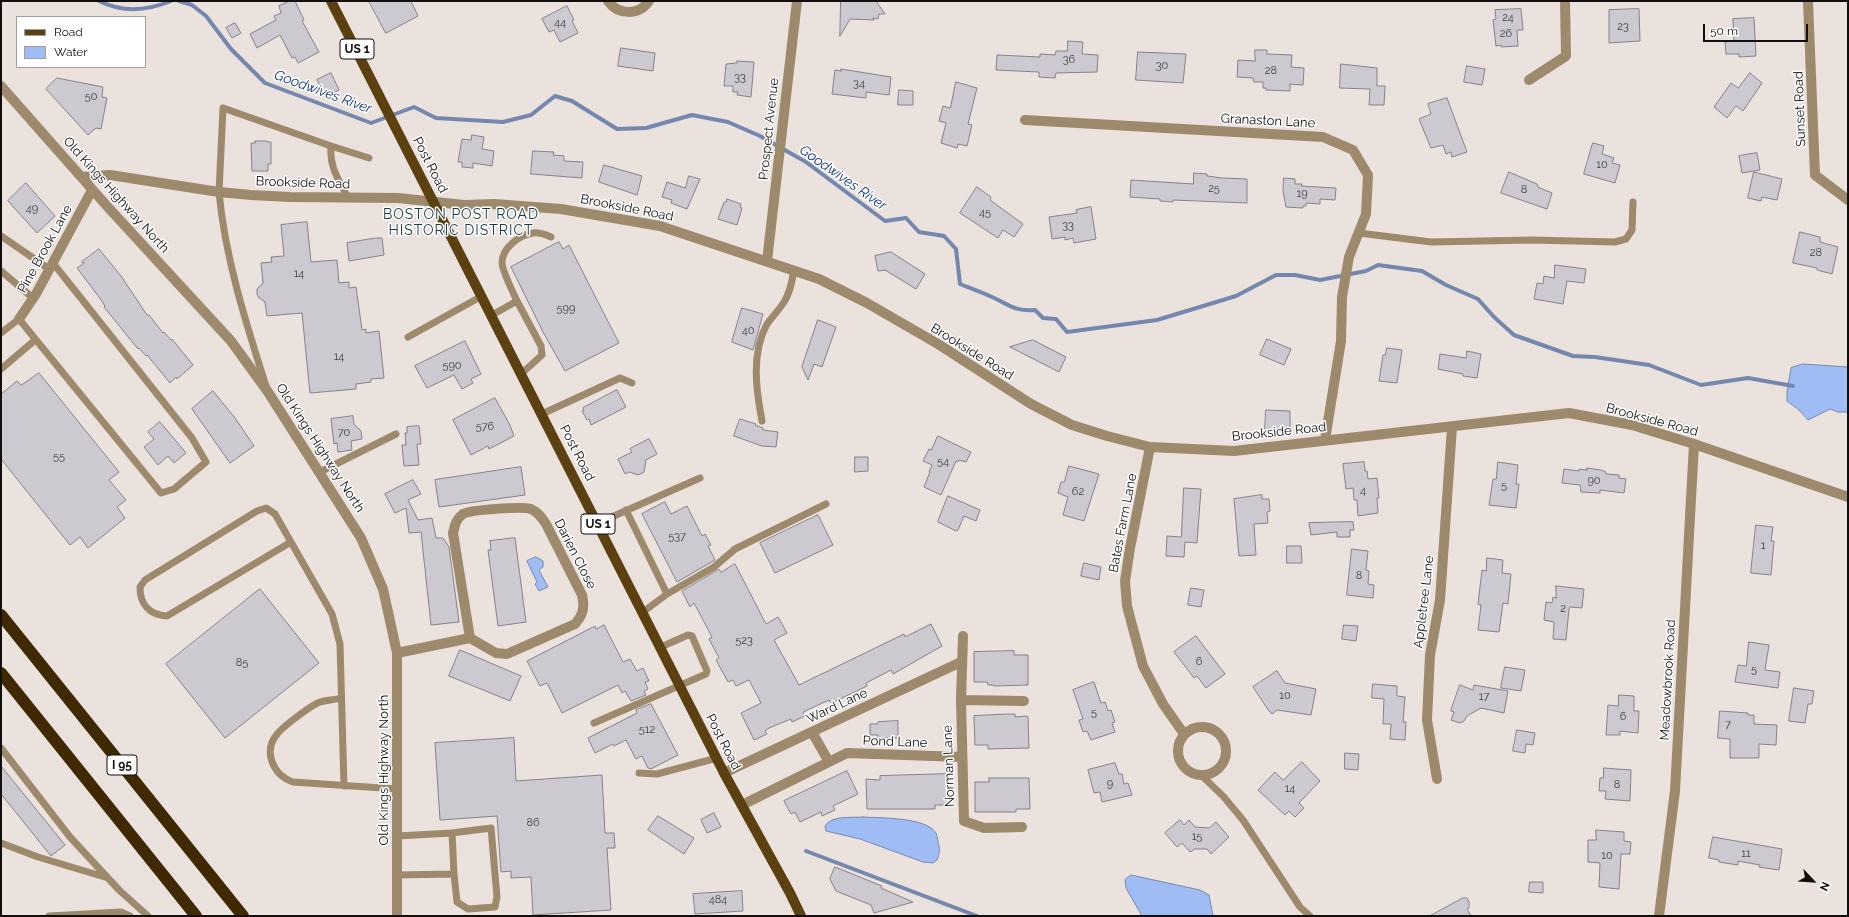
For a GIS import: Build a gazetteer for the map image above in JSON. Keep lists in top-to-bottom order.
{
  "streets": {
    "highway": ["I 95"],
    "main road": ["US 1", "Post Road"],
    "street": [
      "Sunset Road",
      "Granaston Lane",
      "Prospect Avenue",
      "Brookside Road",
      "Old Kings Highway North",
      "Pine Brook Lane",
      "Bates Farm Lane",
      "Darien Close",
      "Appletree Lane",
      "Meadowbrook Road",
      "Ward Lane",
      "Pond Lane",
      "Norman Lane"
    ]
  },
  "crossings": [
    ["Granaston Lane", "Brookside Road"],
    ["Prospect Avenue", "Brookside Road"],
    ["Post Road", "Brookside Road"],
    ["Post Road", "Ward Lane"],
    ["Post Road", "Pond Lane"],
    ["Brookside Road", "Old Kings Highway North"],
    ["Brookside Road", "Bates Farm Lane"],
    ["Brookside Road", "Appletree Lane"],
    ["Brookside Road", "Meadowbrook Road"],
    ["Old Kings Highway North", "Pine Brook Lane"],
    ["Ward Lane", "Norman Lane"],
    ["Pond Lane", "Norman Lane"]
  ],
  "districts": ["BOSTON POST ROAD HISTORIC DISTRICT"],
  "water": ["Goodwives River"],
  "house_numbers": [
    "24",
    "44",
    "23",
    "26",
    "36",
    "30",
    "28",
    "33",
    "34",
    "50",
    "10",
    "25",
    "8",
    "19",
    "49",
    "45",
    "33",
    "28",
    "14",
    "599",
    "40",
    "14",
    "590",
    "576",
    "70",
    "55",
    "54",
    "90",
    "5",
    "4",
    "62",
    "537",
    "1",
    "8",
    "2",
    "523",
    "6",
    "85",
    "5",
    "10",
    "17",
    "5",
    "6",
    "7",
    "512",
    "9",
    "8",
    "14",
    "86",
    "15",
    "11",
    "10",
    "484"
  ],
  "legend": ["Road", "Water"],
  "scale_bar": "50 m",
  "north": "bottom right"
}
